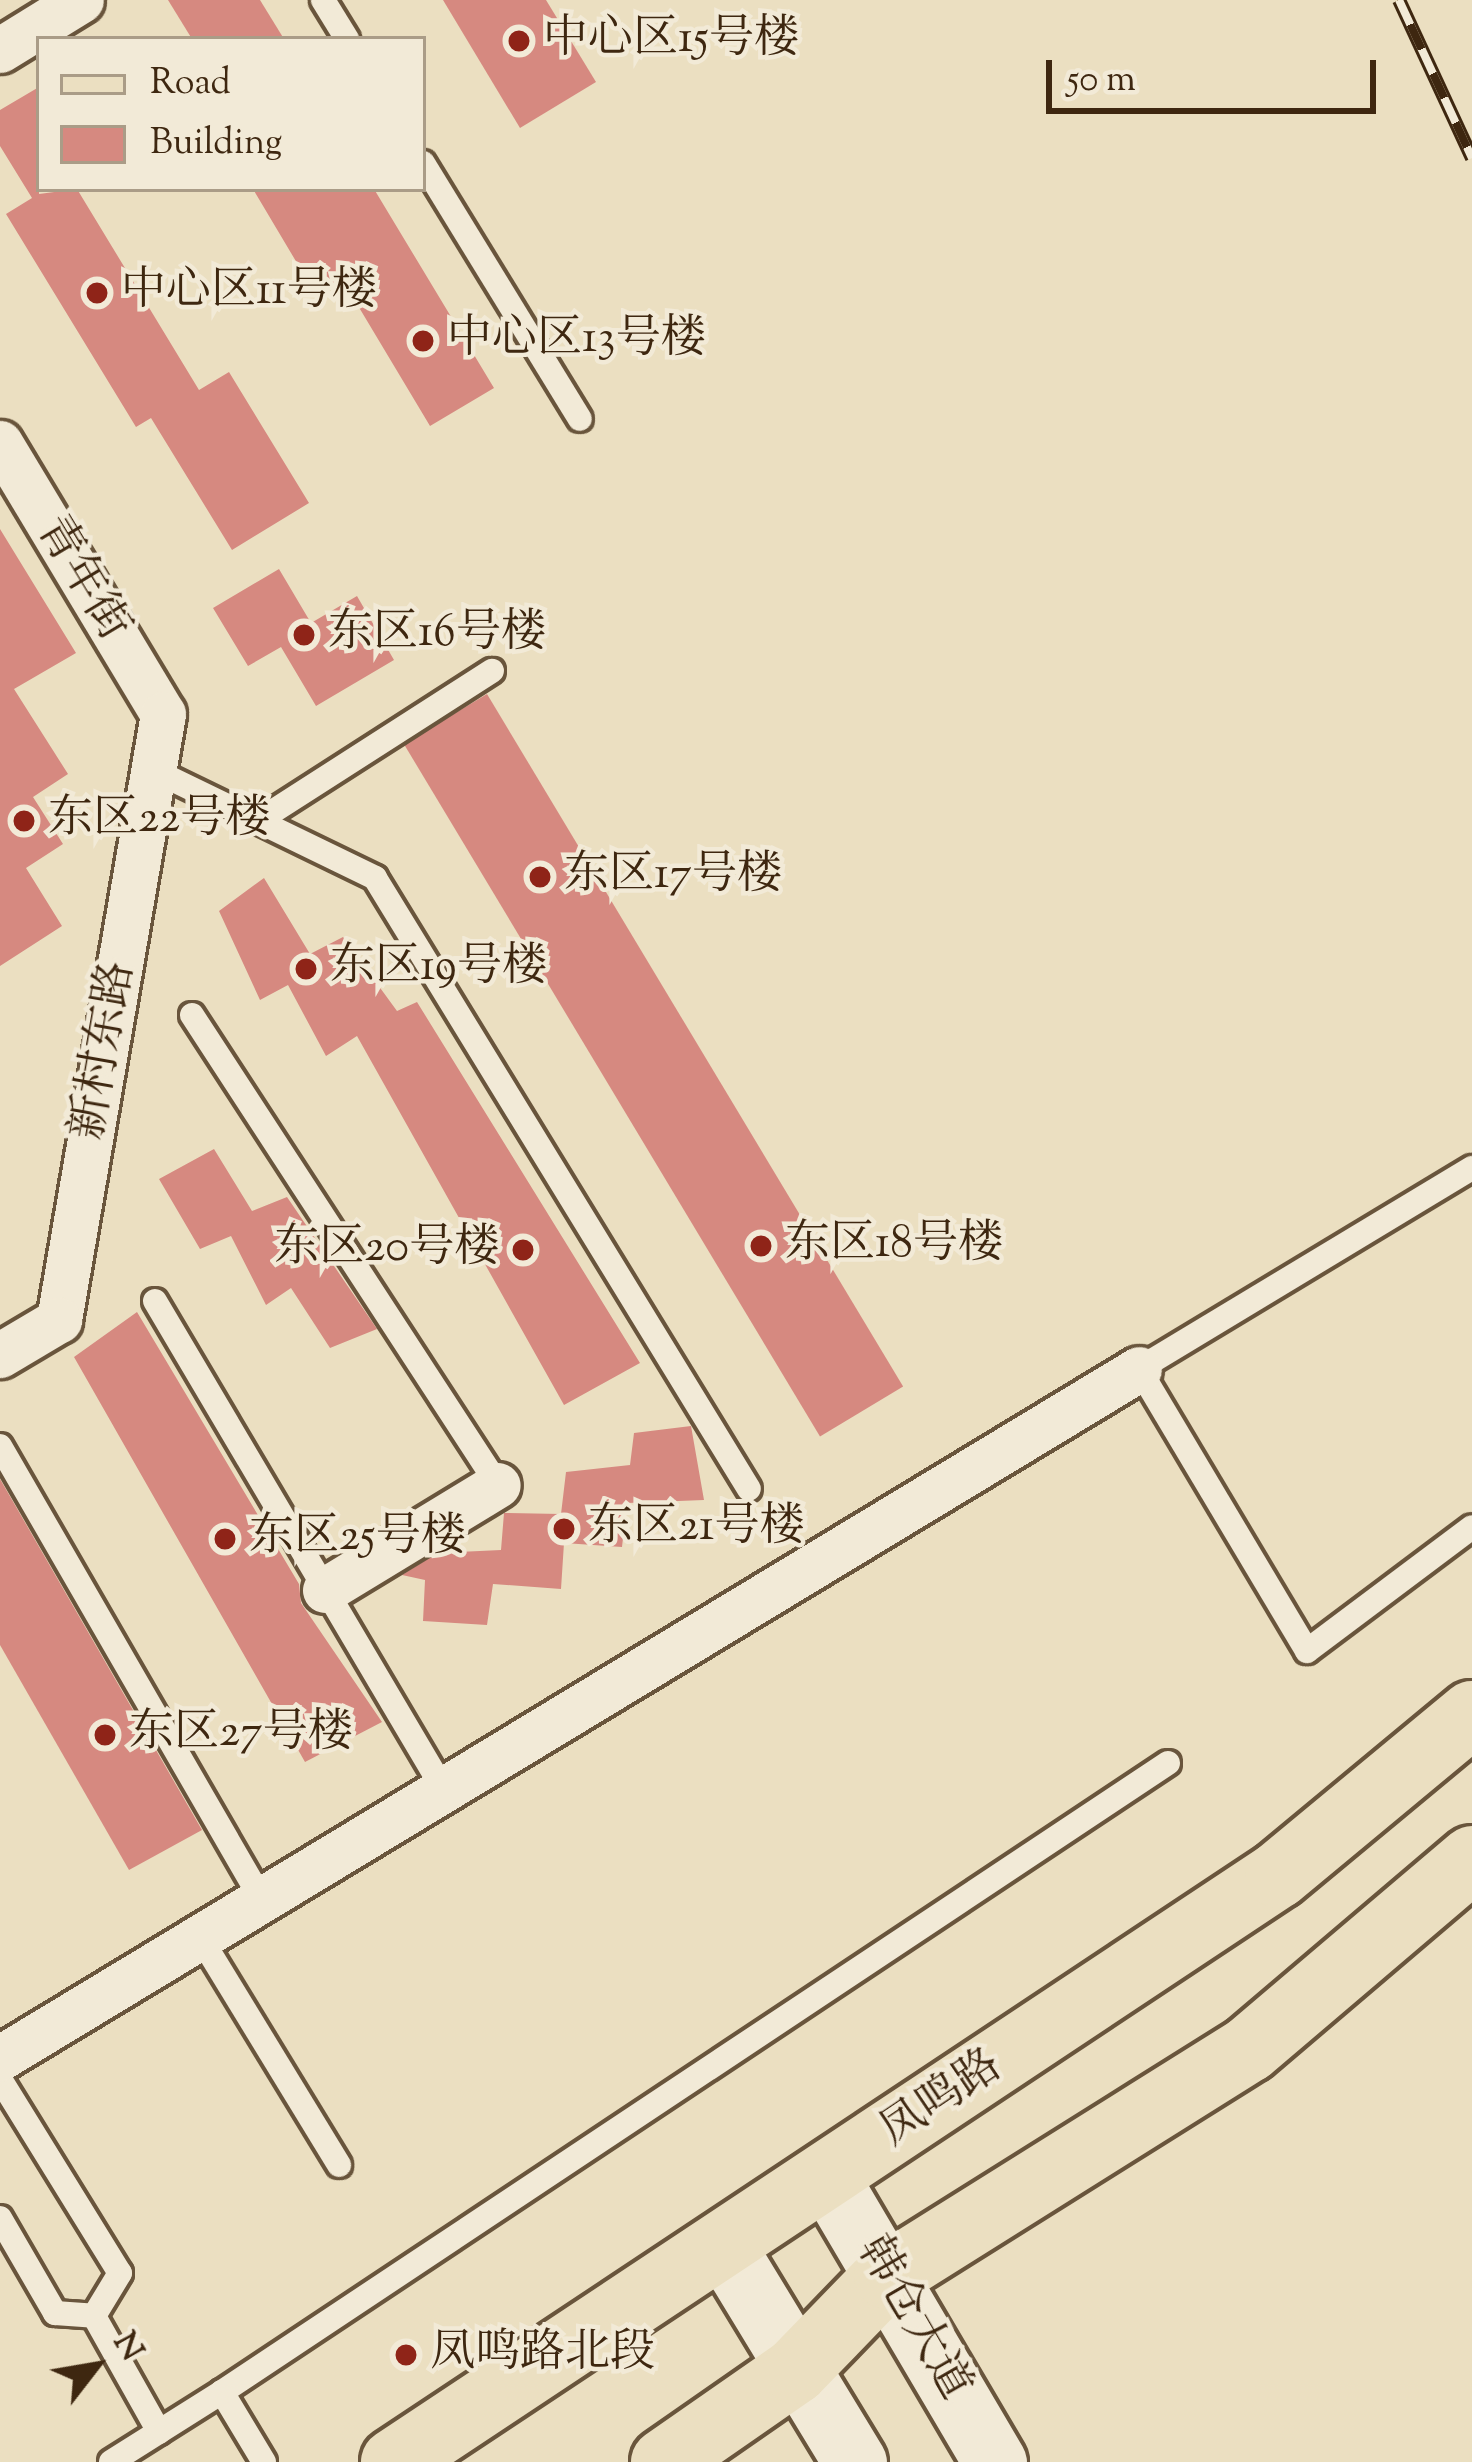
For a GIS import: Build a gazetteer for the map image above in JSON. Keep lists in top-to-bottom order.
{
  "streets": {
    "main road": ["凤鸣路", "韩仓大道"],
    "street": ["青年街", "新村东路"]
  },
  "crossings": [
    ["青年街", "新村东路"],
    ["凤鸣路", "韩仓大道"]
  ],
  "places": [
    "中心区15号楼",
    "中心区11号楼",
    "中心区13号楼",
    "东区16号楼",
    "东区22号楼",
    "东区17号楼",
    "东区19号楼",
    "东区18号楼",
    "东区20号楼",
    "东区21号楼",
    "东区25号楼",
    "东区27号楼",
    "凤鸣路北段"
  ],
  "legend": ["Road", "Building"],
  "scale_bar": "50 m",
  "north": "top right"
}
